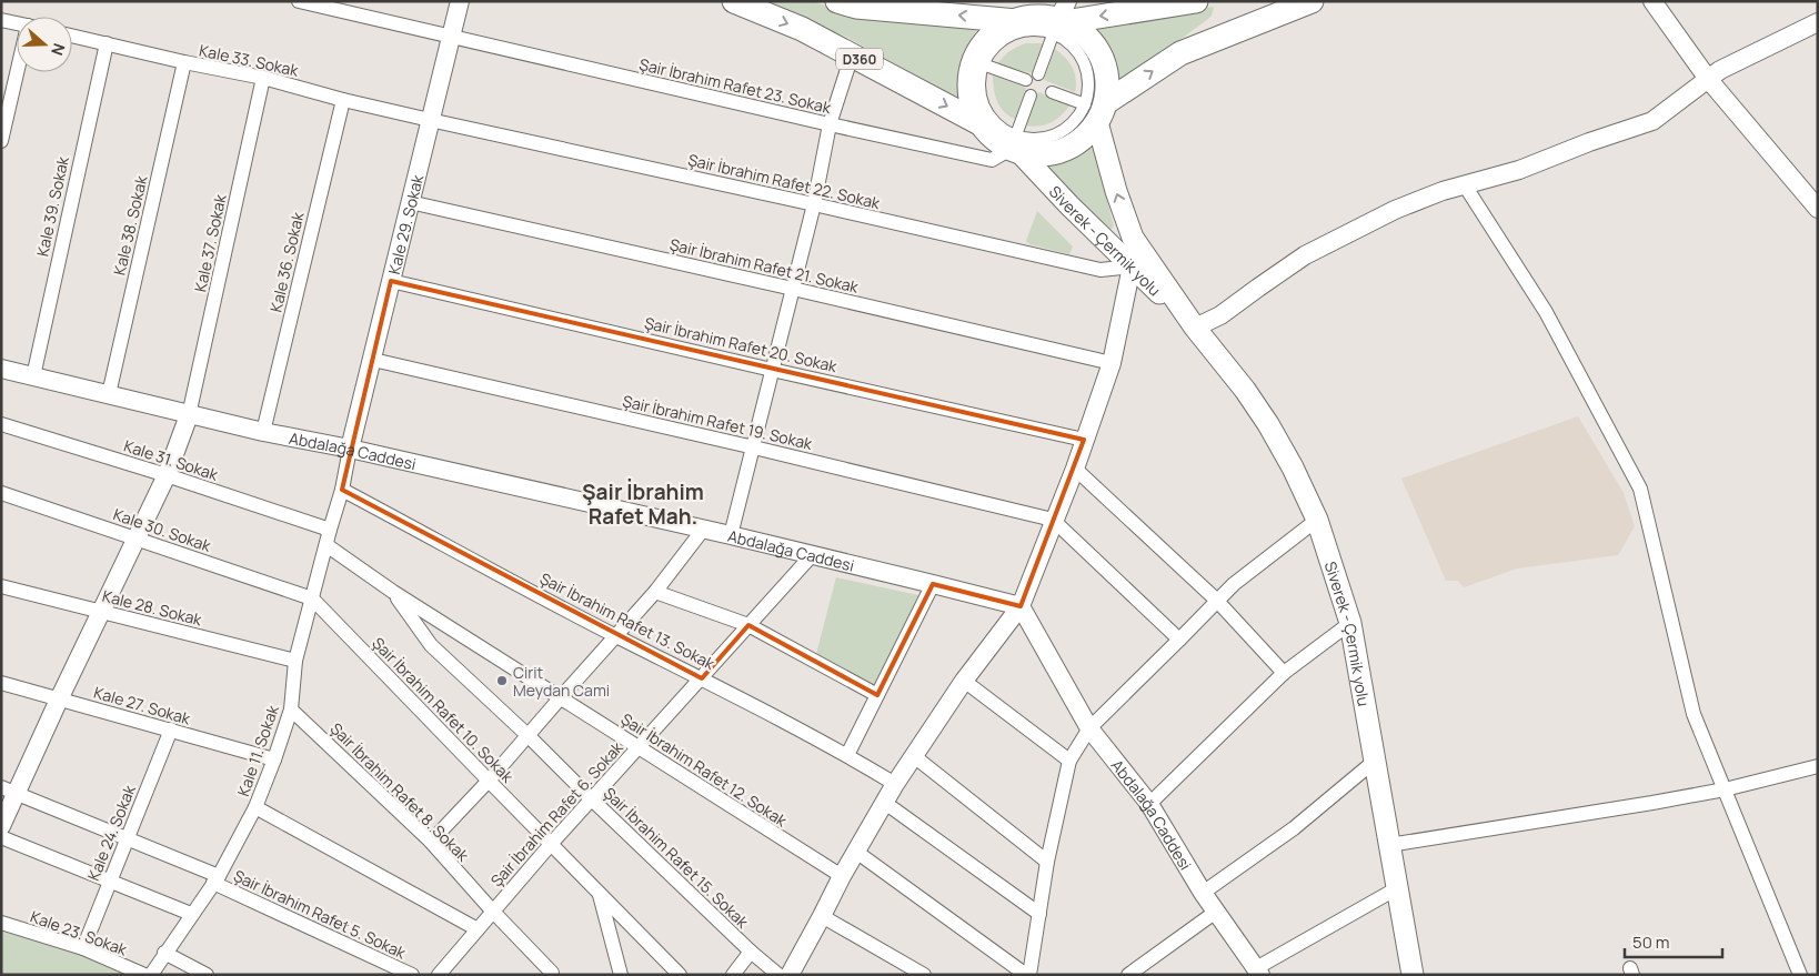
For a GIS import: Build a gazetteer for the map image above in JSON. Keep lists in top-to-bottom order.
{
  "streets": {
    "main road": ["D360", "Siverek - Çermik yolu"],
    "street": [
      "Kale 33. Sokak",
      "Şair İbrahim Rafet 23. Sokak",
      "Şair İbrahim Rafet 22. Sokak",
      "Kale 39. Sokak",
      "Kale 38. Sokak",
      "Kale 29. Sokak",
      "Kale 37. Sokak",
      "Kale 36. Sokak",
      "Şair İbrahim Rafet 21. Sokak",
      "Şair İbrahim Rafet 20. Sokak",
      "Şair İbrahim Rafet 19. Sokak",
      "Abdalağa Caddesi",
      "Kale 31. Sokak",
      "Kale 30. Sokak",
      "Kale 28. Sokak",
      "Şair İbrahim Rafet 13. Sokak",
      "Kale 27. Sokak",
      "Şair İbrahim Rafet 10. Sokak",
      "Kale 11. Sokak",
      "Şair İbrahim Rafet 12. Sokak",
      "Şair İbrahim Rafet 8. Sokak",
      "Şair İbrahim Rafet 6. Sokak",
      "Kale 24. Sokak",
      "Şair İbrahim Rafet 15. Sokak",
      "Şair İbrahim Rafet 5. Sokak",
      "Kale 23. Sokak"
    ]
  },
  "crossings": [
    ["Kale 33. Sokak", "Şair İbrahim Rafet 22. Sokak"],
    ["Kale 33. Sokak", "Kale 39. Sokak"],
    ["Kale 33. Sokak", "Kale 38. Sokak"],
    ["Kale 33. Sokak", "Kale 29. Sokak"],
    ["Kale 33. Sokak", "Kale 37. Sokak"],
    ["Kale 33. Sokak", "Kale 36. Sokak"],
    ["Şair İbrahim Rafet 23. Sokak", "Kale 29. Sokak"],
    ["Şair İbrahim Rafet 23. Sokak", "Siverek - Çermik yolu"],
    ["Şair İbrahim Rafet 22. Sokak", "Kale 29. Sokak"],
    ["Şair İbrahim Rafet 22. Sokak", "Siverek - Çermik yolu"],
    ["Kale 39. Sokak", "Abdalağa Caddesi"],
    ["Kale 38. Sokak", "Abdalağa Caddesi"],
    ["Kale 29. Sokak", "Şair İbrahim Rafet 21. Sokak"],
    ["Kale 29. Sokak", "Şair İbrahim Rafet 20. Sokak"],
    ["Kale 29. Sokak", "Şair İbrahim Rafet 19. Sokak"],
    ["Kale 29. Sokak", "Abdalağa Caddesi"],
    ["Kale 29. Sokak", "Kale 11. Sokak"],
    ["Kale 37. Sokak", "Abdalağa Caddesi"],
    ["Kale 36. Sokak", "Abdalağa Caddesi"],
    ["Abdalağa Caddesi", "Kale 11. Sokak"],
    ["Abdalağa Caddesi", "Şair İbrahim Rafet 6. Sokak"],
    ["Kale 31. Sokak", "Kale 11. Sokak"],
    ["Kale 30. Sokak", "Şair İbrahim Rafet 10. Sokak"],
    ["Kale 30. Sokak", "Kale 11. Sokak"],
    ["Kale 28. Sokak", "Kale 11. Sokak"],
    ["Şair İbrahim Rafet 13. Sokak", "Kale 11. Sokak"],
    ["Şair İbrahim Rafet 13. Sokak", "Şair İbrahim Rafet 6. Sokak"],
    ["Kale 27. Sokak", "Kale 11. Sokak"],
    ["Kale 27. Sokak", "Kale 24. Sokak"],
    ["Şair İbrahim Rafet 10. Sokak", "Kale 11. Sokak"],
    ["Şair İbrahim Rafet 10. Sokak", "Şair İbrahim Rafet 6. Sokak"],
    ["Kale 11. Sokak", "Şair İbrahim Rafet 12. Sokak"],
    ["Kale 11. Sokak", "Şair İbrahim Rafet 8. Sokak"],
    ["Kale 11. Sokak", "Şair İbrahim Rafet 5. Sokak"],
    ["Şair İbrahim Rafet 12. Sokak", "Şair İbrahim Rafet 6. Sokak"],
    ["Şair İbrahim Rafet 12. Sokak", "Şair İbrahim Rafet 15. Sokak"],
    ["Şair İbrahim Rafet 8. Sokak", "Şair İbrahim Rafet 6. Sokak"],
    ["Şair İbrahim Rafet 6. Sokak", "Şair İbrahim Rafet 15. Sokak"],
    ["Kale 24. Sokak", "Şair İbrahim Rafet 5. Sokak"],
    ["Kale 24. Sokak", "Kale 23. Sokak"]
  ],
  "districts": ["Şair İbrahim Rafet Mah."],
  "places": ["Cirit Meydan Cami"],
  "scale_bar": "50 m",
  "north": "right"
}
